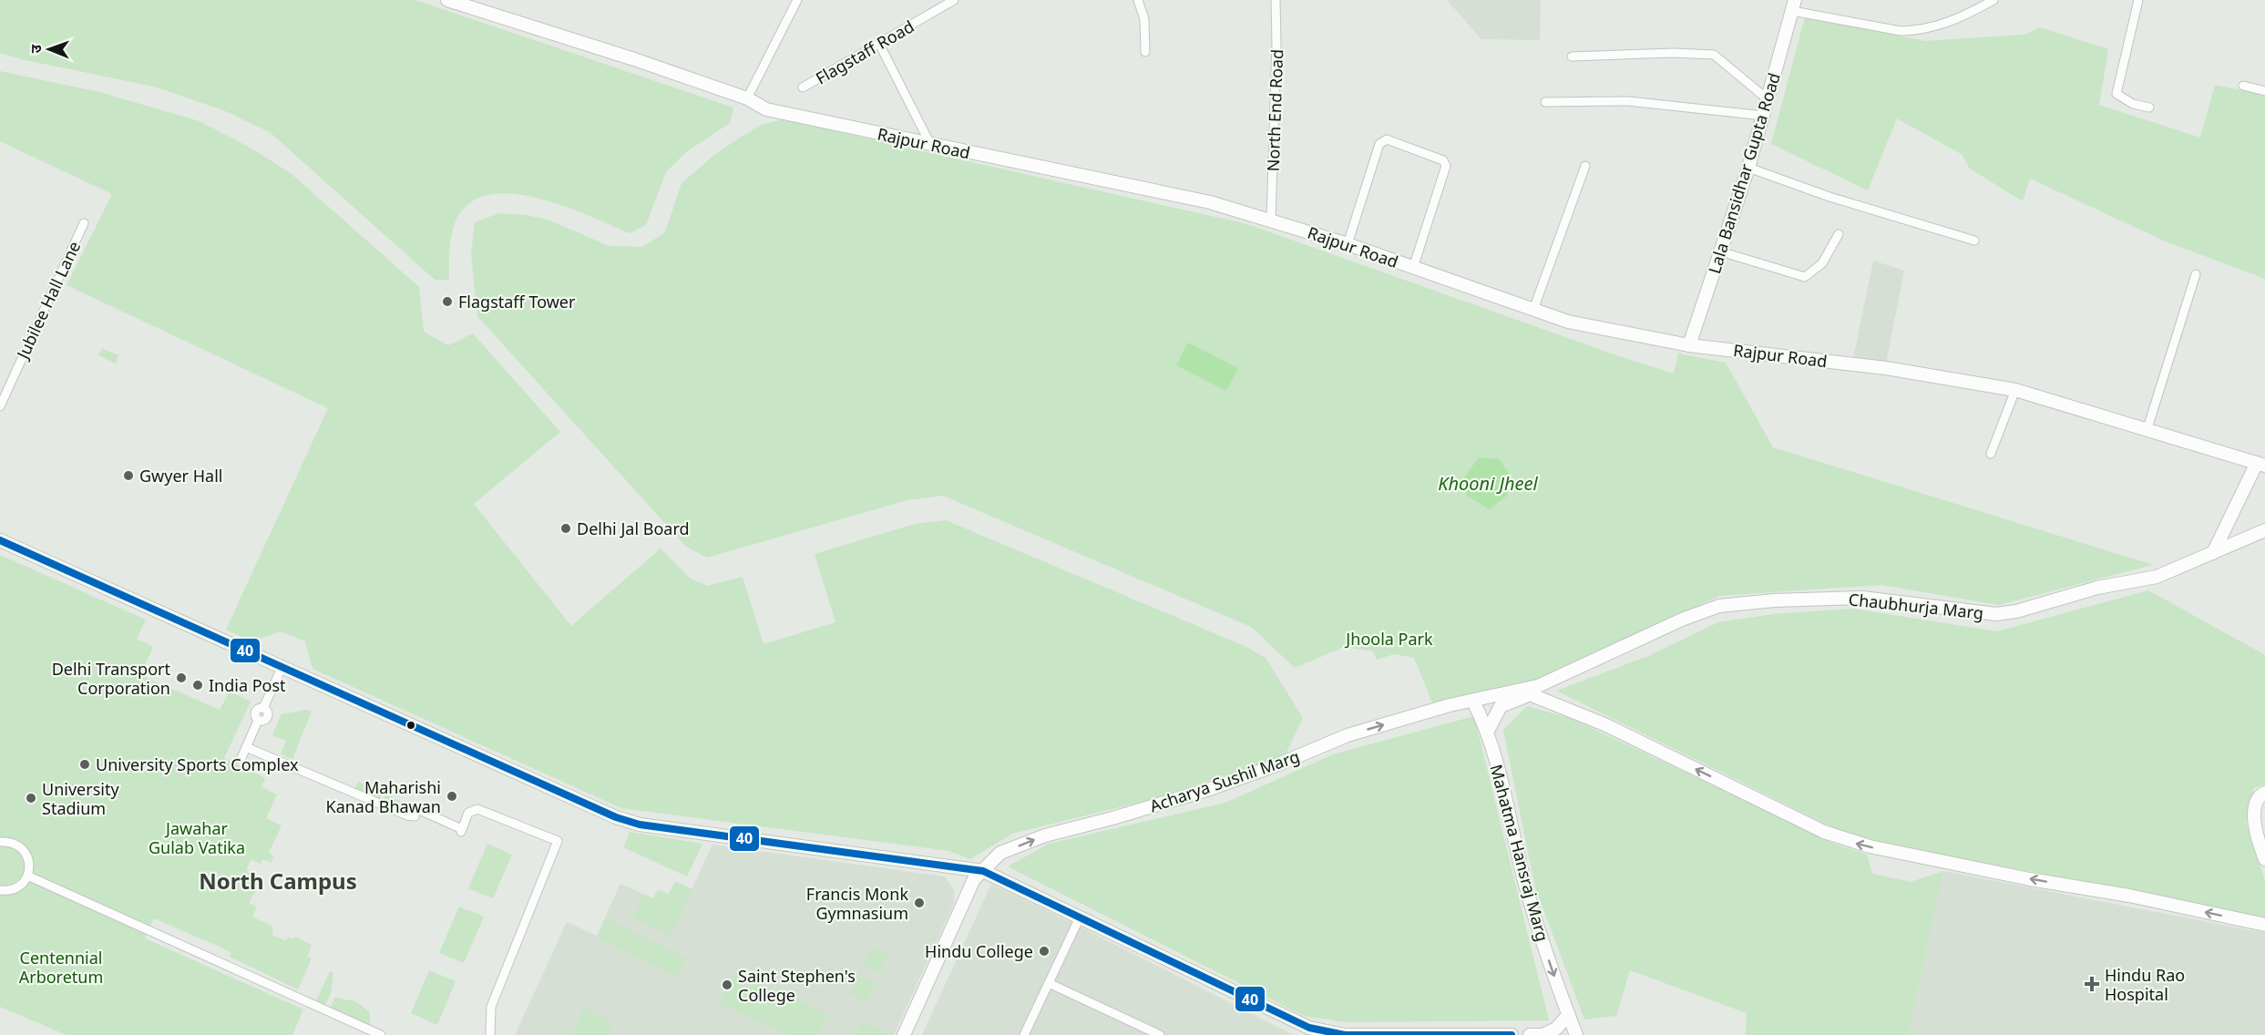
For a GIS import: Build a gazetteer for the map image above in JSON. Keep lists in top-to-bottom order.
{
  "streets": {
    "street": [
      "Flagstaff Road",
      "North End Road",
      "Rajpur Road",
      "Lala Bansidhar Gupta Road",
      "Jubilee Hall Lane",
      "Chaubhurja Marg",
      "Acharya Sushil Marg",
      "Mahatma Hansraj Marg"
    ]
  },
  "crossings": [
    ["North End Road", "Rajpur Road"],
    ["Rajpur Road", "Lala Bansidhar Gupta Road"],
    ["Chaubhurja Marg", "Acharya Sushil Marg"],
    ["Acharya Sushil Marg", "Mahatma Hansraj Marg"]
  ],
  "one_way": ["Acharya Sushil Marg", "Mahatma Hansraj Marg"],
  "districts": ["North Campus"],
  "water": ["Khooni Jheel"],
  "parks": ["Jhoola Park", "Jawahar Gulab Vatika", "Centennial Arboretum"],
  "places": {
    "other": [
      "Flagstaff Tower",
      "Gwyer Hall",
      "Delhi Jal Board",
      "Delhi Transport Corporation",
      "India Post",
      "University Sports Complex",
      "Maharishi Kanad Bhawan",
      "University Stadium",
      "Francis Monk Gymnasium",
      "Hindu College",
      "Saint Stephen's College"
    ],
    "health": ["Hindu Rao Hospital"]
  },
  "lines": ["transit line 40"],
  "north": "left"
}
